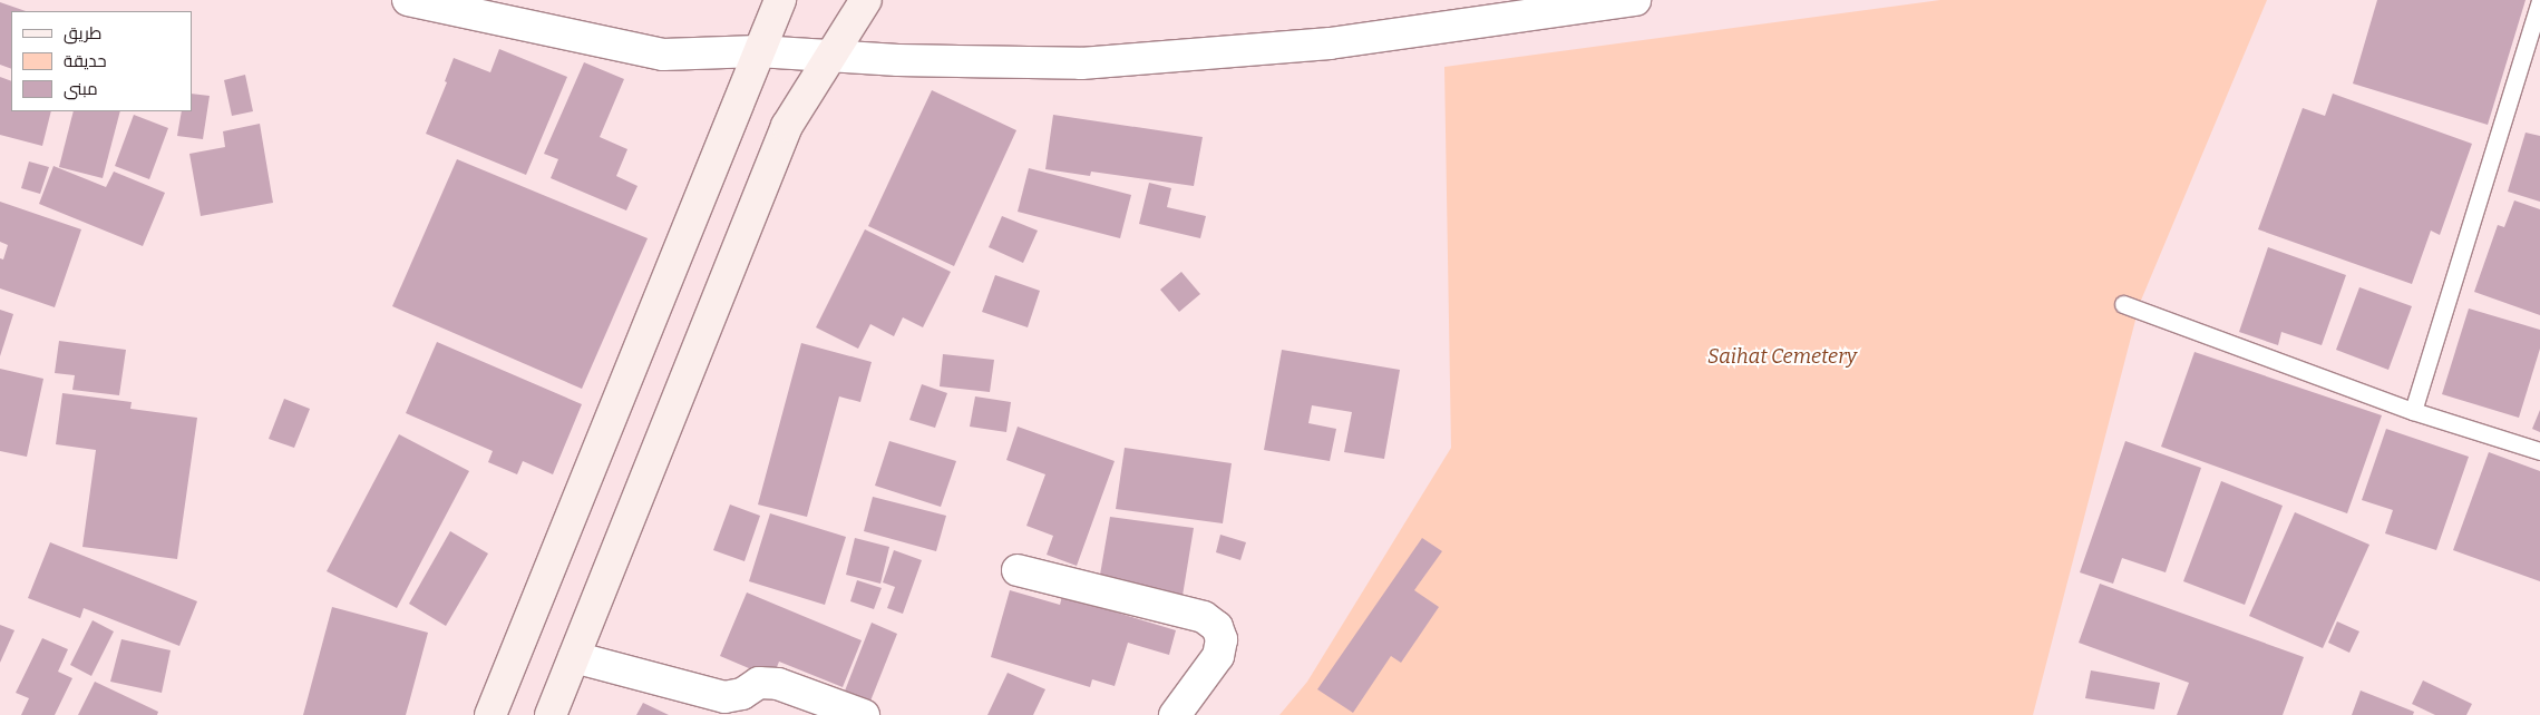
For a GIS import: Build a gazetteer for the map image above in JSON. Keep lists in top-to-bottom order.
{
  "parks": ["Saihat Cemetery"],
  "legend": ["طريق", "حديقة", "مبنى"]
}
